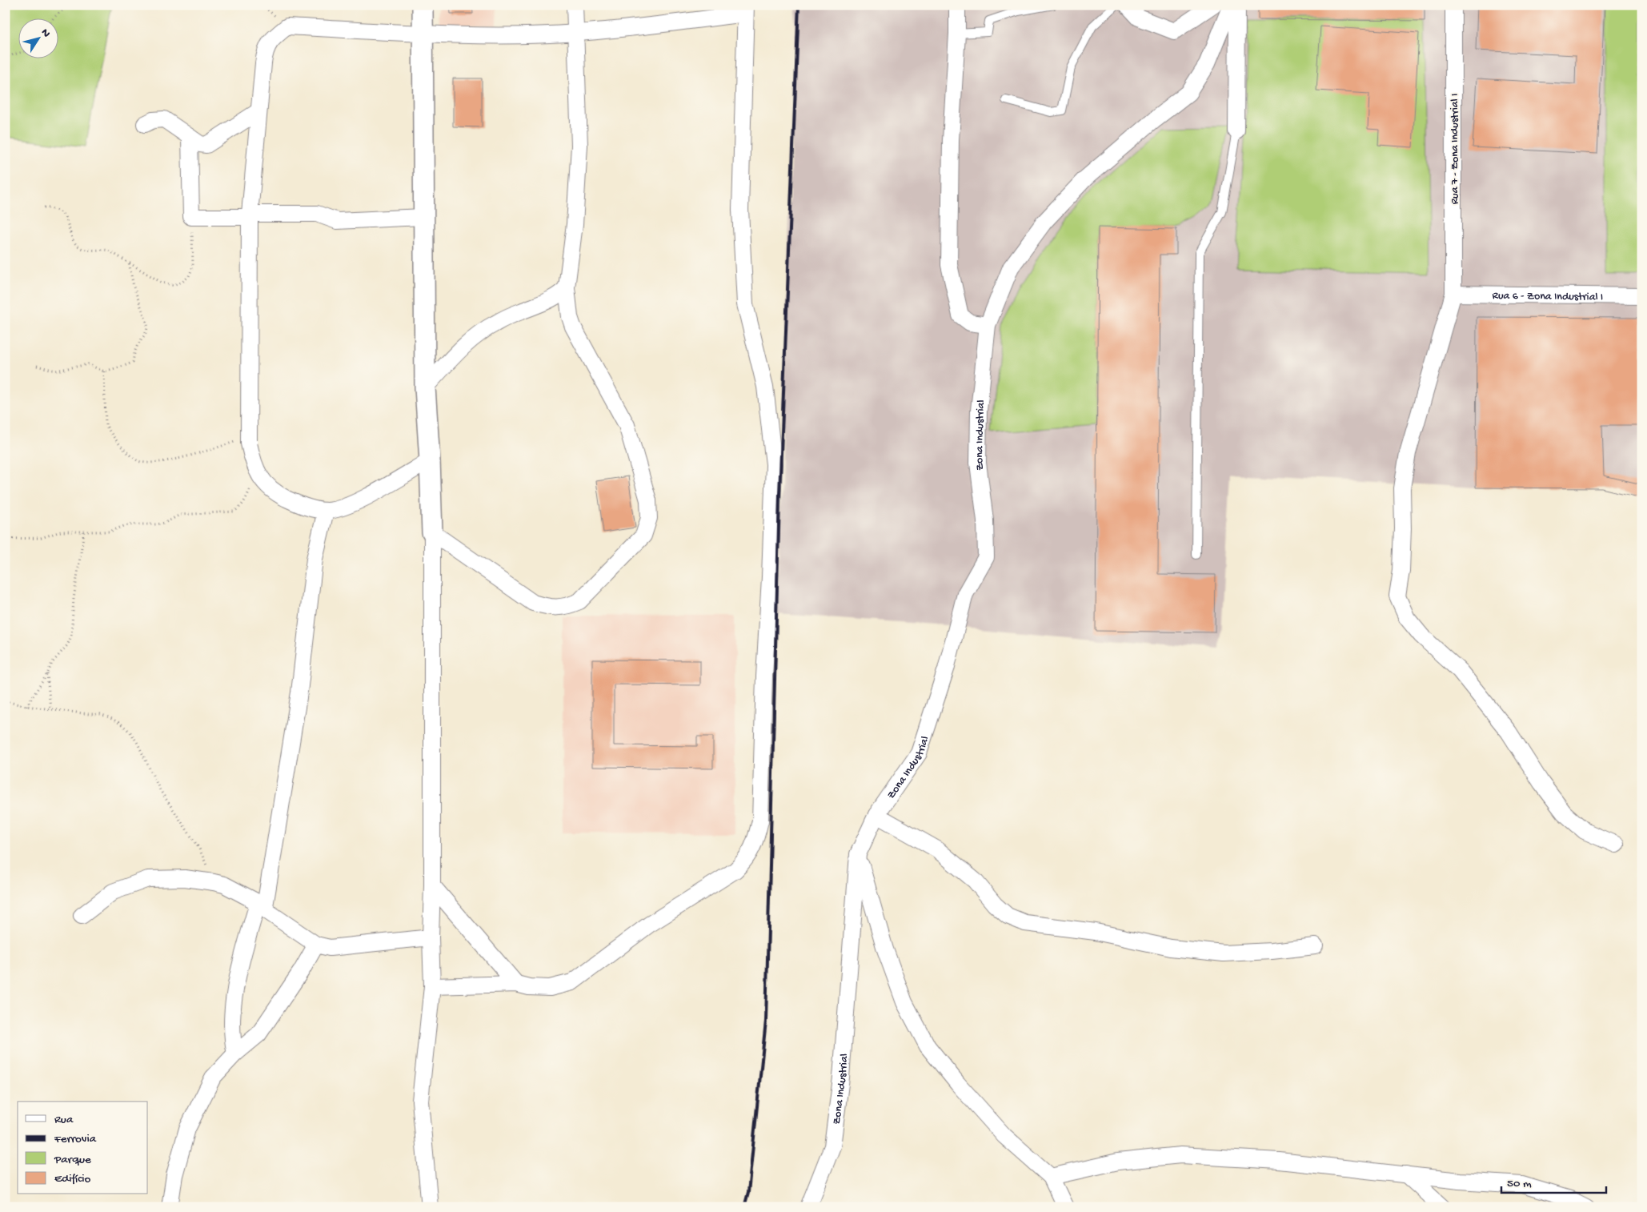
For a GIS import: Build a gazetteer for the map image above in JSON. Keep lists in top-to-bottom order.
{
  "streets": {
    "street": ["Rua 7 - Zona Industrial I", "Rua 6 - Zona Industrial I", "Zona Industrial"]
  },
  "crossings": [
    ["Rua 7 - Zona Industrial I", "Rua 6 - Zona Industrial I"]
  ],
  "legend": [
    "Rua",
    "Ferrovia",
    "Parque",
    "Edifício"
  ],
  "scale_bar": "50 m",
  "north": "top right"
}
